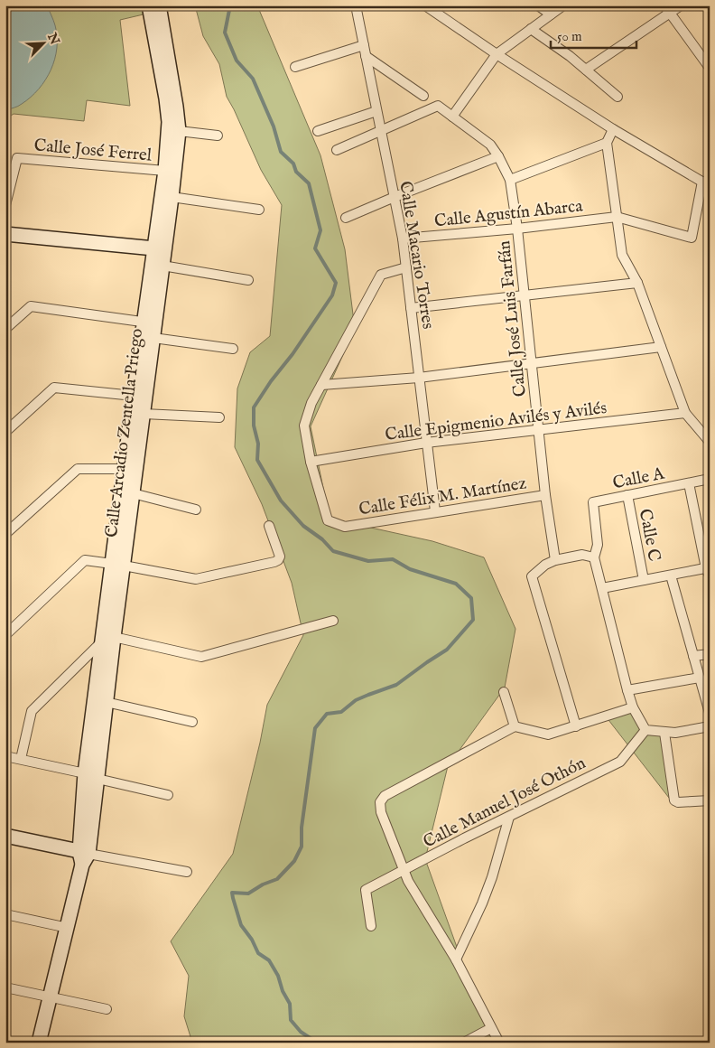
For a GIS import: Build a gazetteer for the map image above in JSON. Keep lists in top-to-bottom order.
{
  "streets": {
    "street": [
      "Calle José Ferrel",
      "Calle Agustín Abarca",
      "Calle Macario Torres",
      "Calle José Luis Farfán",
      "Calle Epigmenio Avilés y Avilés",
      "Calle Arcadio Zentella Priego",
      "Calle A",
      "Calle Félix M. Martínez",
      "Calle C",
      "Calle Manuel José Othón"
    ]
  },
  "crossings": [
    ["Calle José Ferrel", "Calle Arcadio Zentella Priego"],
    ["Calle Agustín Abarca", "Calle Macario Torres"],
    ["Calle Agustín Abarca", "Calle José Luis Farfán"],
    ["Calle Macario Torres", "Calle José Luis Farfán"],
    ["Calle Macario Torres", "Calle Epigmenio Avilés y Avilés"],
    ["Calle Macario Torres", "Calle Félix M. Martínez"],
    ["Calle José Luis Farfán", "Calle Epigmenio Avilés y Avilés"],
    ["Calle José Luis Farfán", "Calle Félix M. Martínez"],
    ["Calle Epigmenio Avilés y Avilés", "Calle Félix M. Martínez"],
    ["Calle A", "Calle C"]
  ],
  "scale_bar": "50 m",
  "north": "top right"
}
